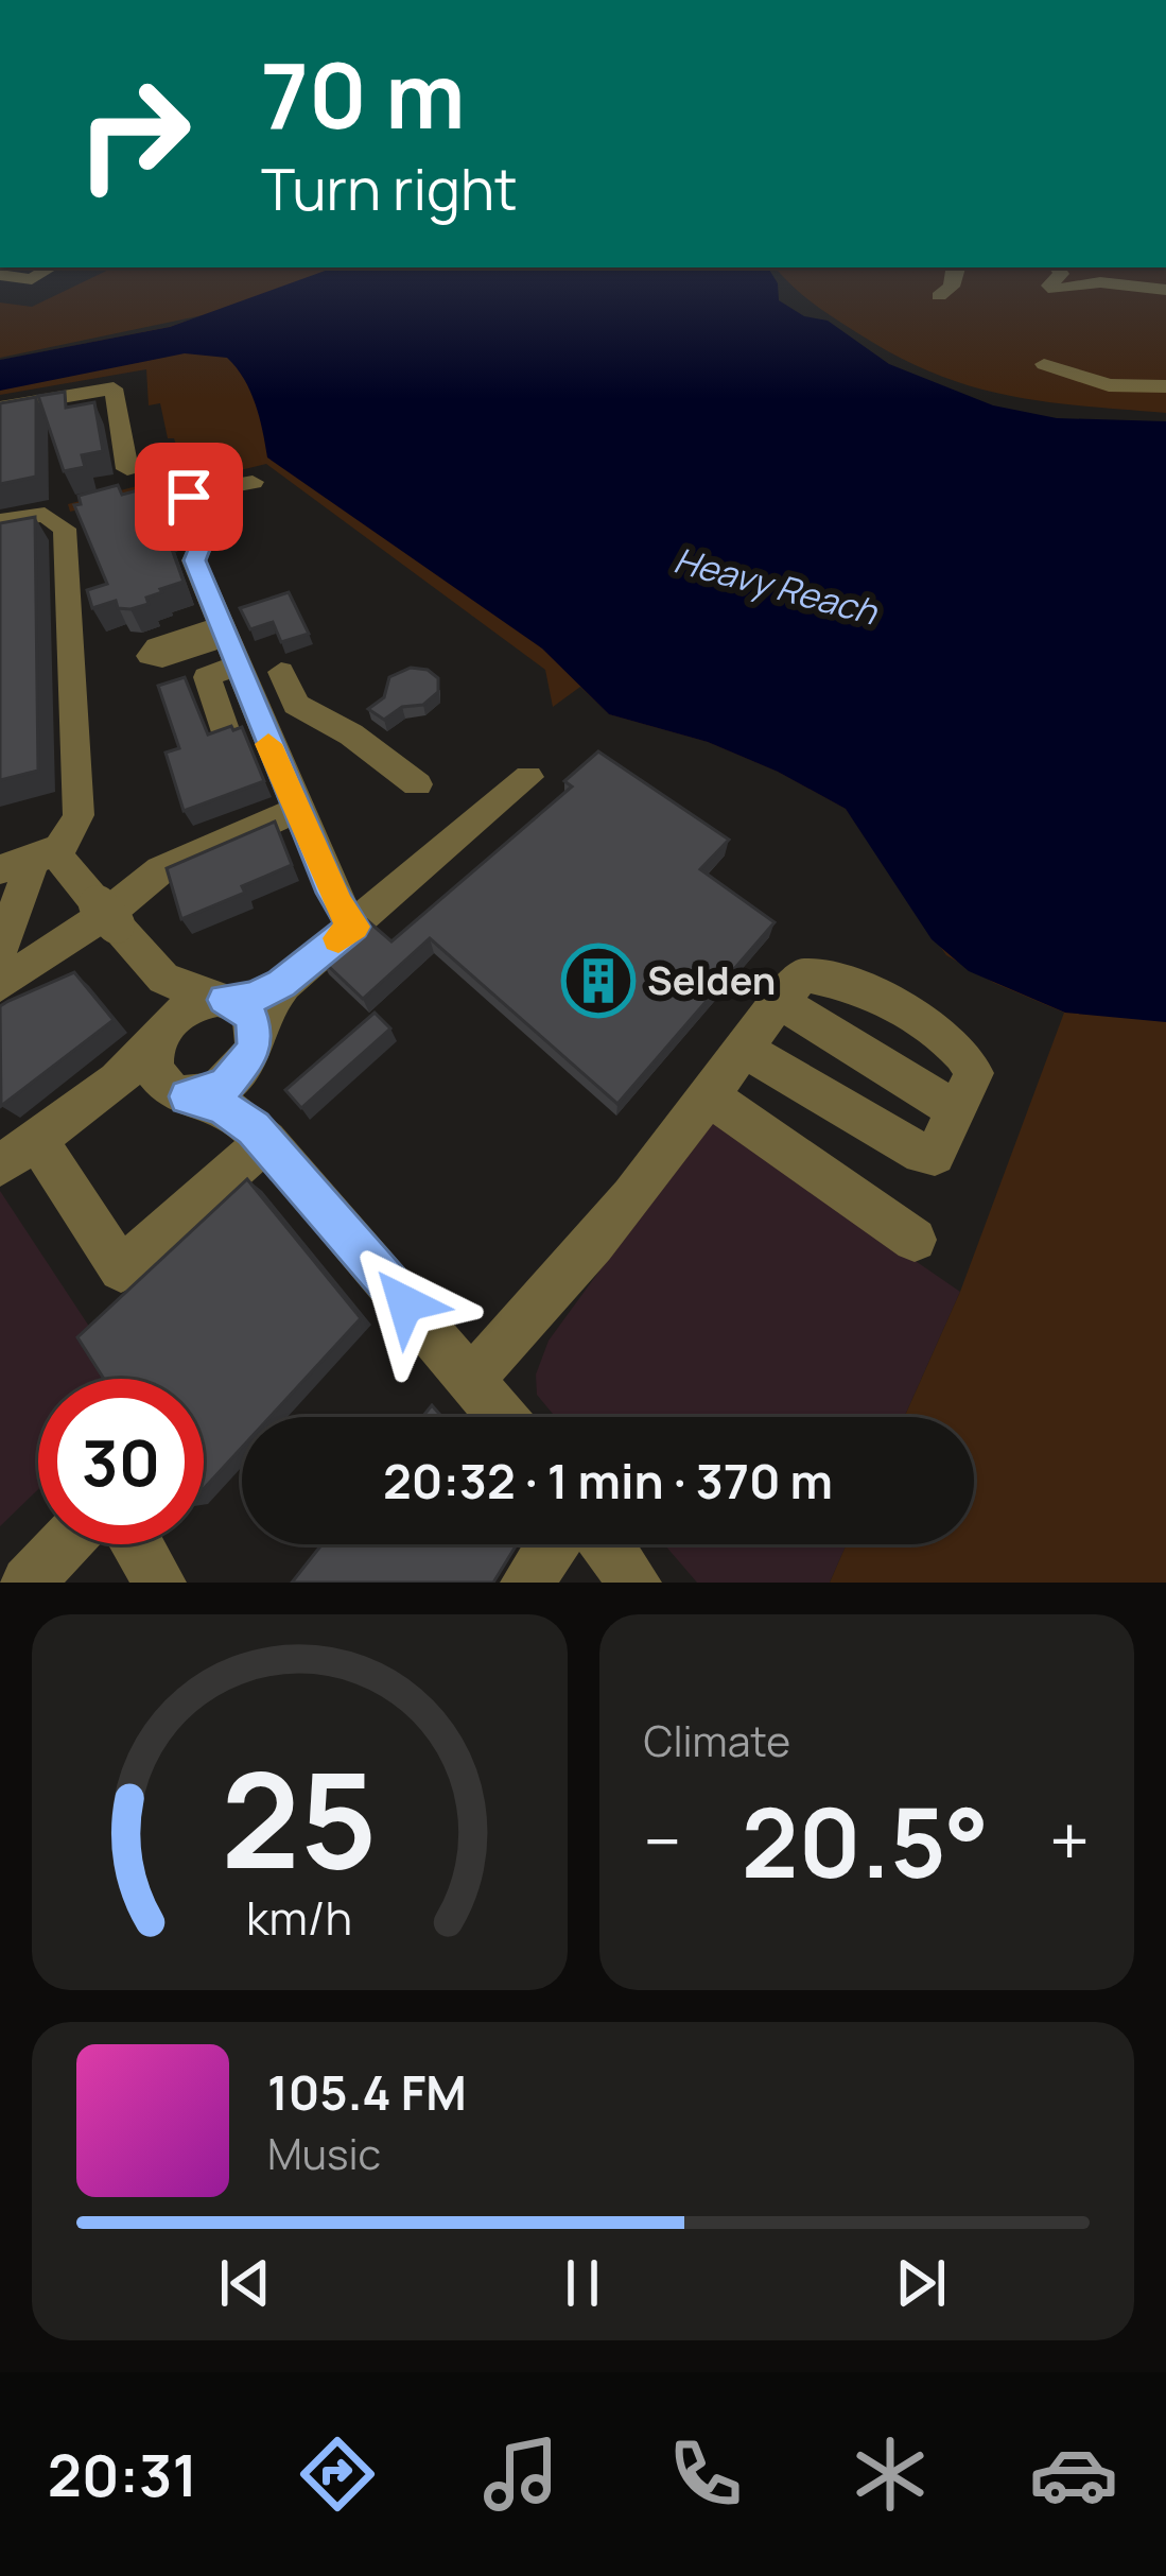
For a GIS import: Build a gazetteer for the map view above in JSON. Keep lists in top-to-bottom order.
{
  "water": ["Heavy Reach"],
  "places": {
    "building": ["Selden"]
  },
  "page": {
    "turn": ["70 m", "Turn right"],
    "limit": "30",
    "trip": "20:32 · 1 min · 370 m",
    "tile": "Climate",
    "heat": ["−", "20.5°", "+"],
    "song": ["105.4 FM", "Music"],
    "tabs": "20:31",
    "gauge": ["25", "km/h"]
  }
}
